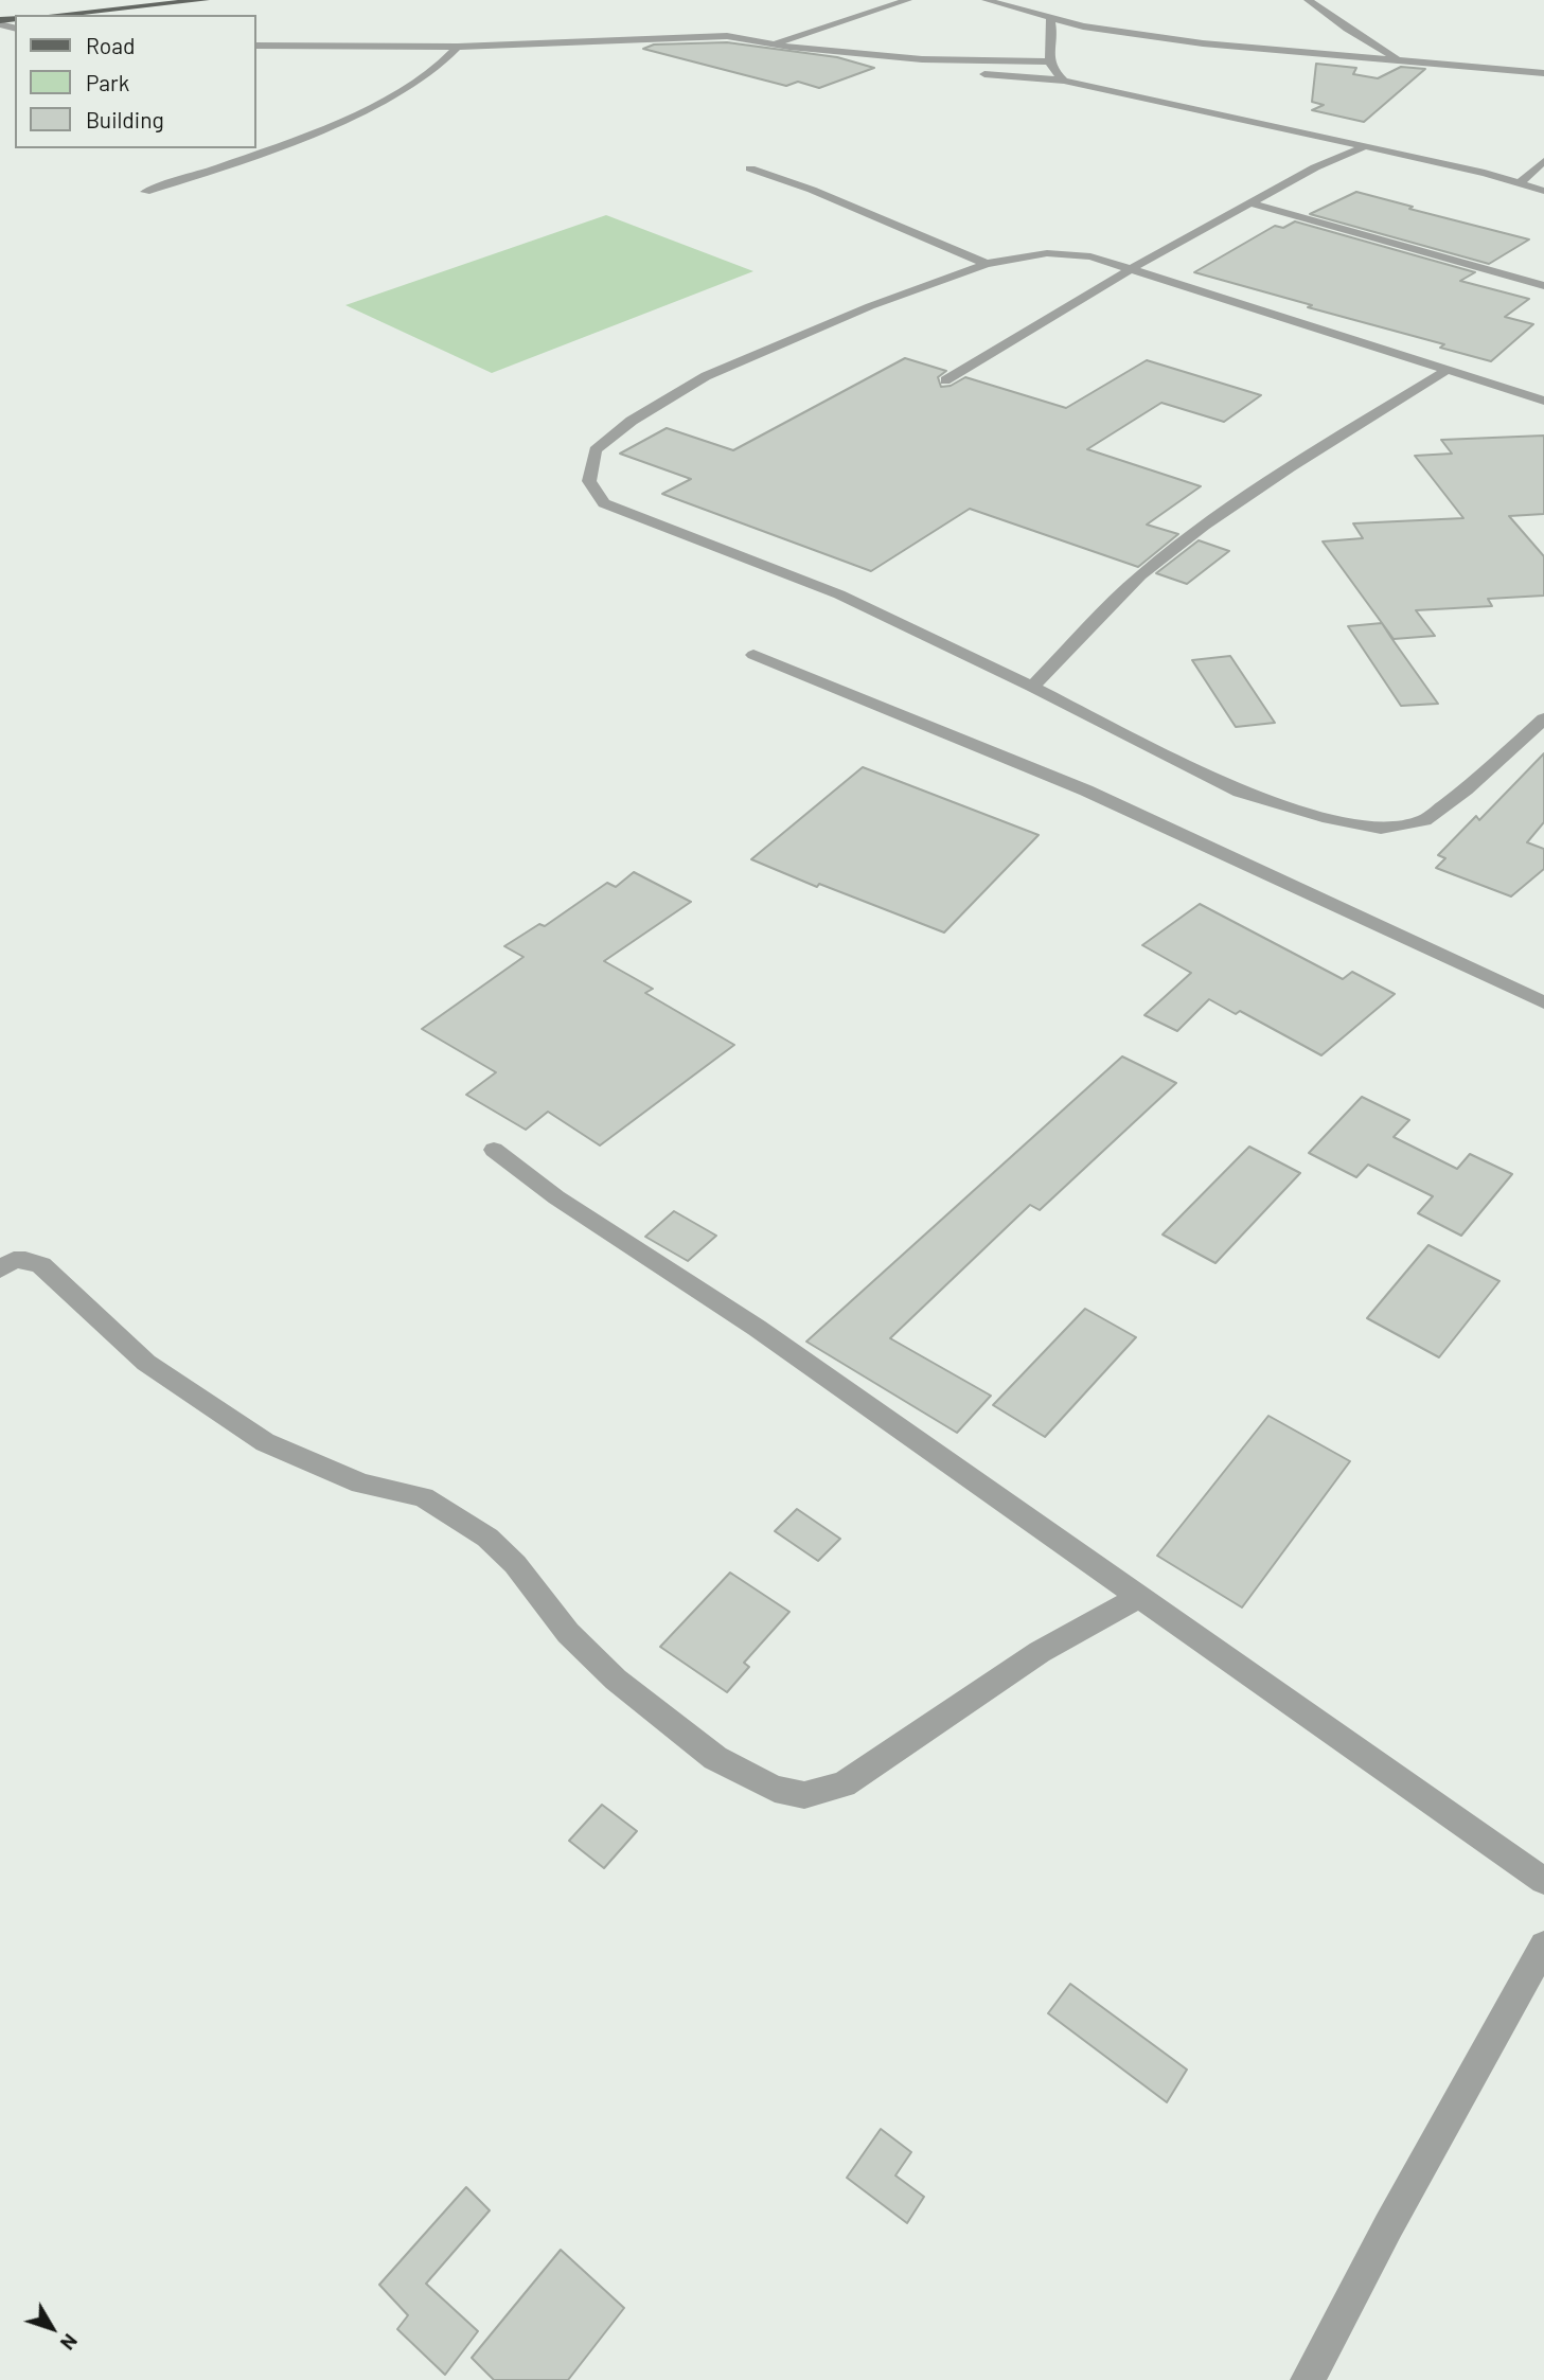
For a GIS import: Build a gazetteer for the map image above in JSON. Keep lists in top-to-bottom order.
{
  "legend": ["Road", "Park", "Building"],
  "north": "bottom right"
}
